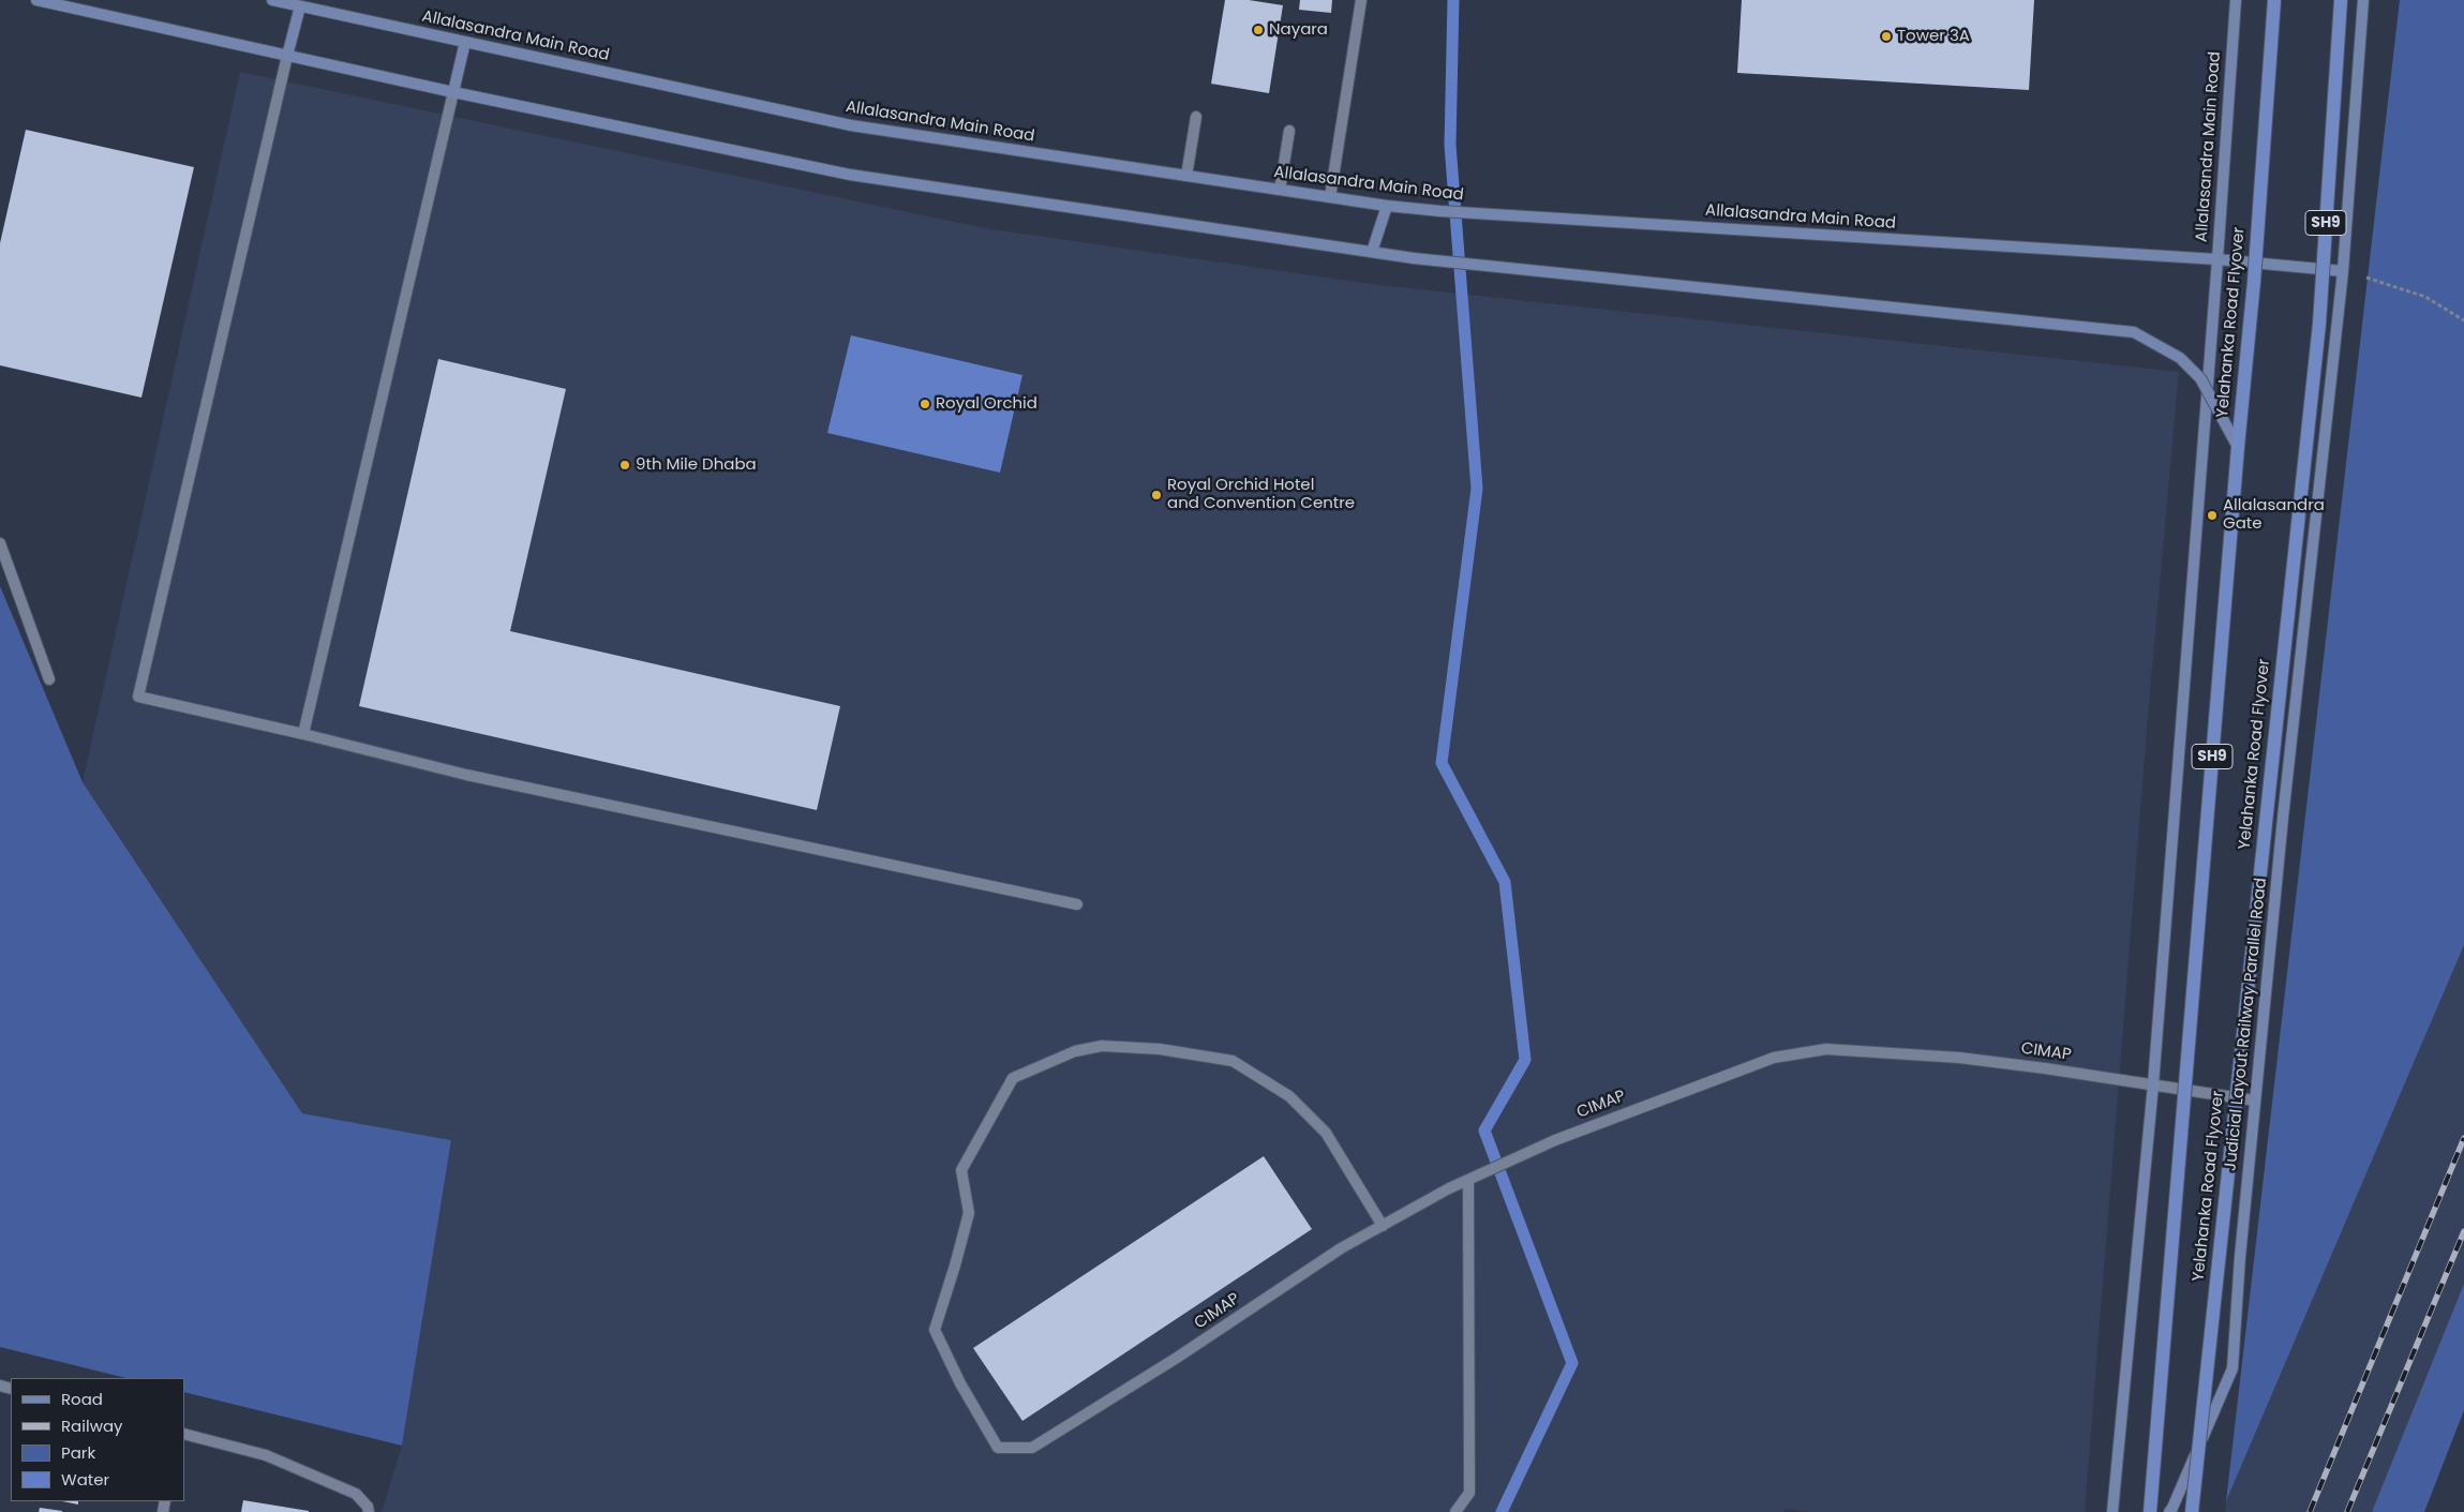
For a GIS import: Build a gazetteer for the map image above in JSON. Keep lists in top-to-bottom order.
{
  "streets": {
    "main road": ["SH9", "Yelahanka Road Flyover"],
    "street": ["Allalasandra Main Road", "Judicial Layout Railway Parallel Road", "CIMAP"]
  },
  "crossings": [
    ["Judicial Layout Railway Parallel Road", "CIMAP"]
  ],
  "places": [
    "Nayara",
    "Tower 3A",
    "Royal Orchid",
    "9th Mile Dhaba",
    "Royal Orchid Hotel and Convention Centre",
    "Allalasandra Gate"
  ],
  "legend": [
    "Road",
    "Railway",
    "Park",
    "Water"
  ]
}
